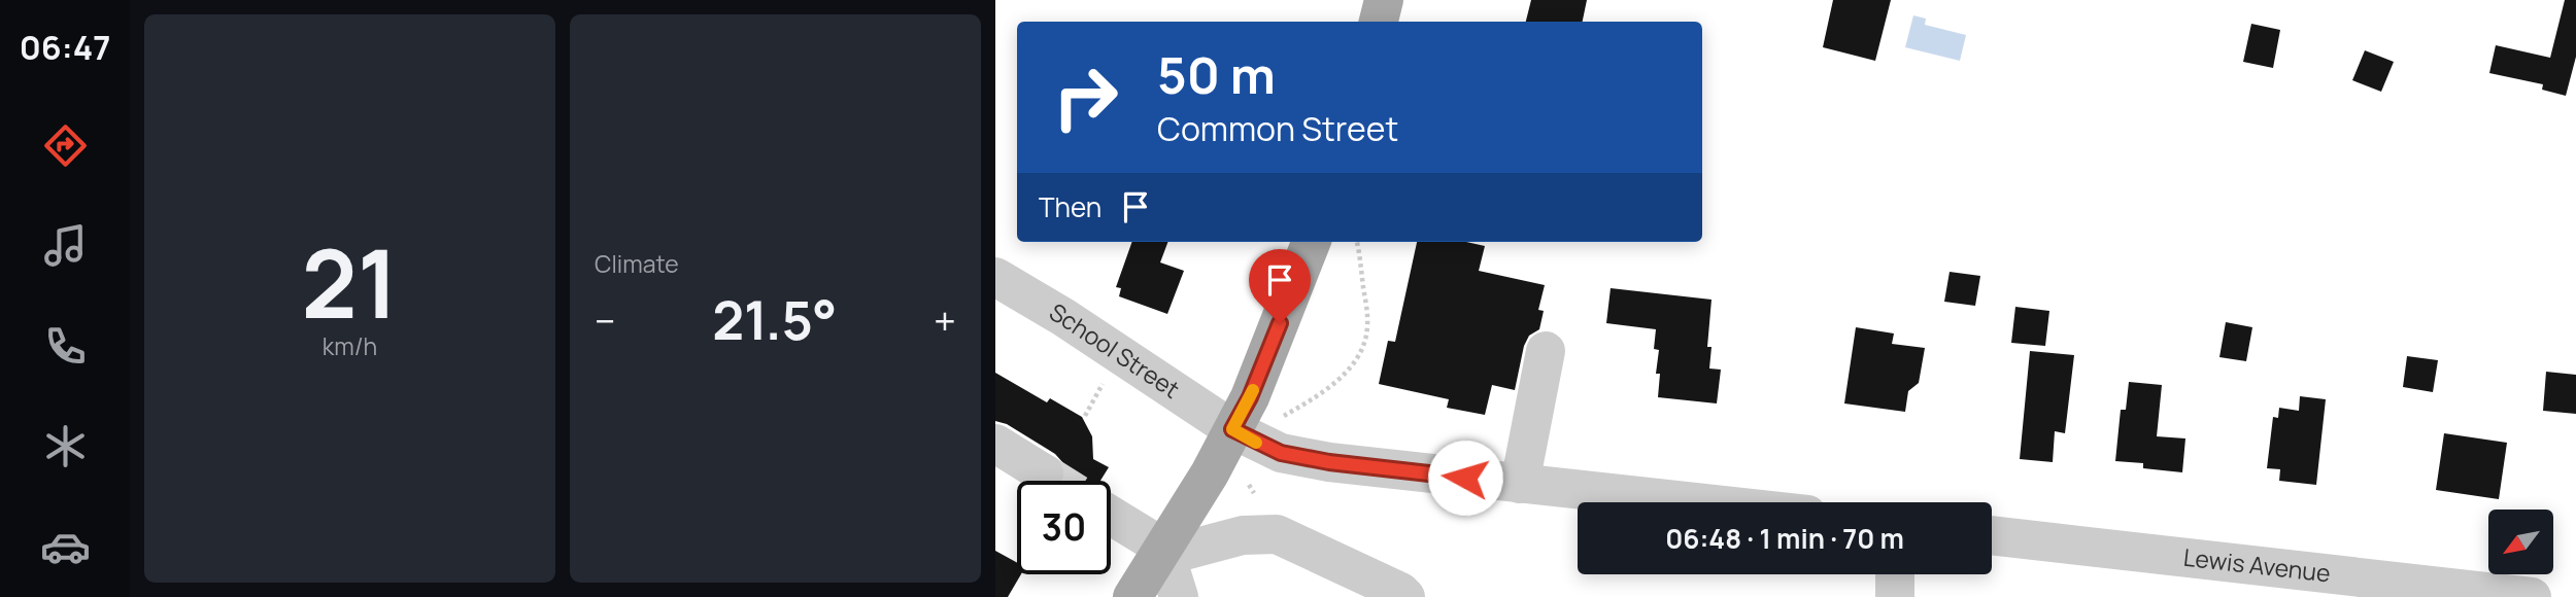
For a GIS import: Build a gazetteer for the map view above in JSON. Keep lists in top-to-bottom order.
{
  "streets": {
    "street": ["School Street", "Lewis Avenue"]
  },
  "north": "bottom left",
  "page": {
    "tabs": "06:47",
    "tile": [
      ["21", "km/h"],
      "Climate"
    ],
    "turn": ["50 m", "Common Street"],
    "then": "Then",
    "heat": ["−", "21.5°", "+"],
    "limit": "30",
    "trip": "06:48 · 1 min · 70 m"
  }
}
